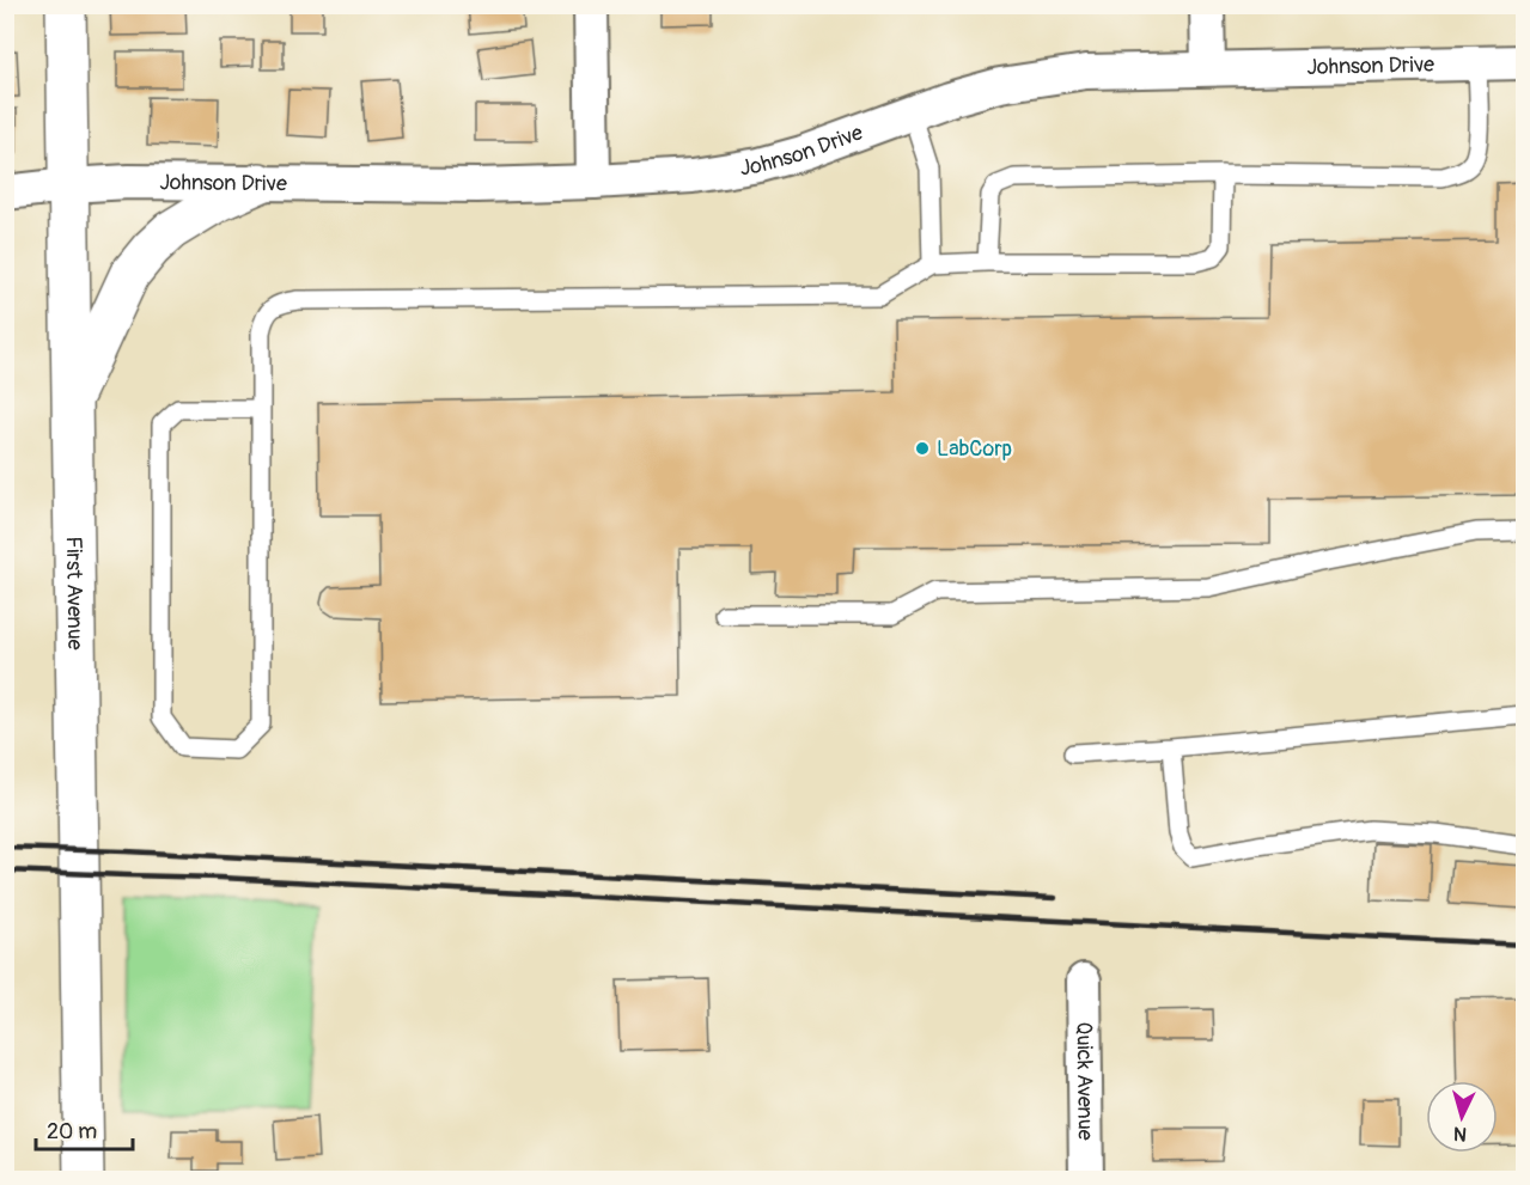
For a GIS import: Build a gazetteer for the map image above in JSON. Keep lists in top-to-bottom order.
{
  "streets": {
    "street": ["Johnson Drive", "First Avenue", "Quick Avenue"]
  },
  "crossings": [
    ["Johnson Drive", "First Avenue"]
  ],
  "places": ["LabCorp"],
  "scale_bar": "20 m",
  "north": "bottom"
}
